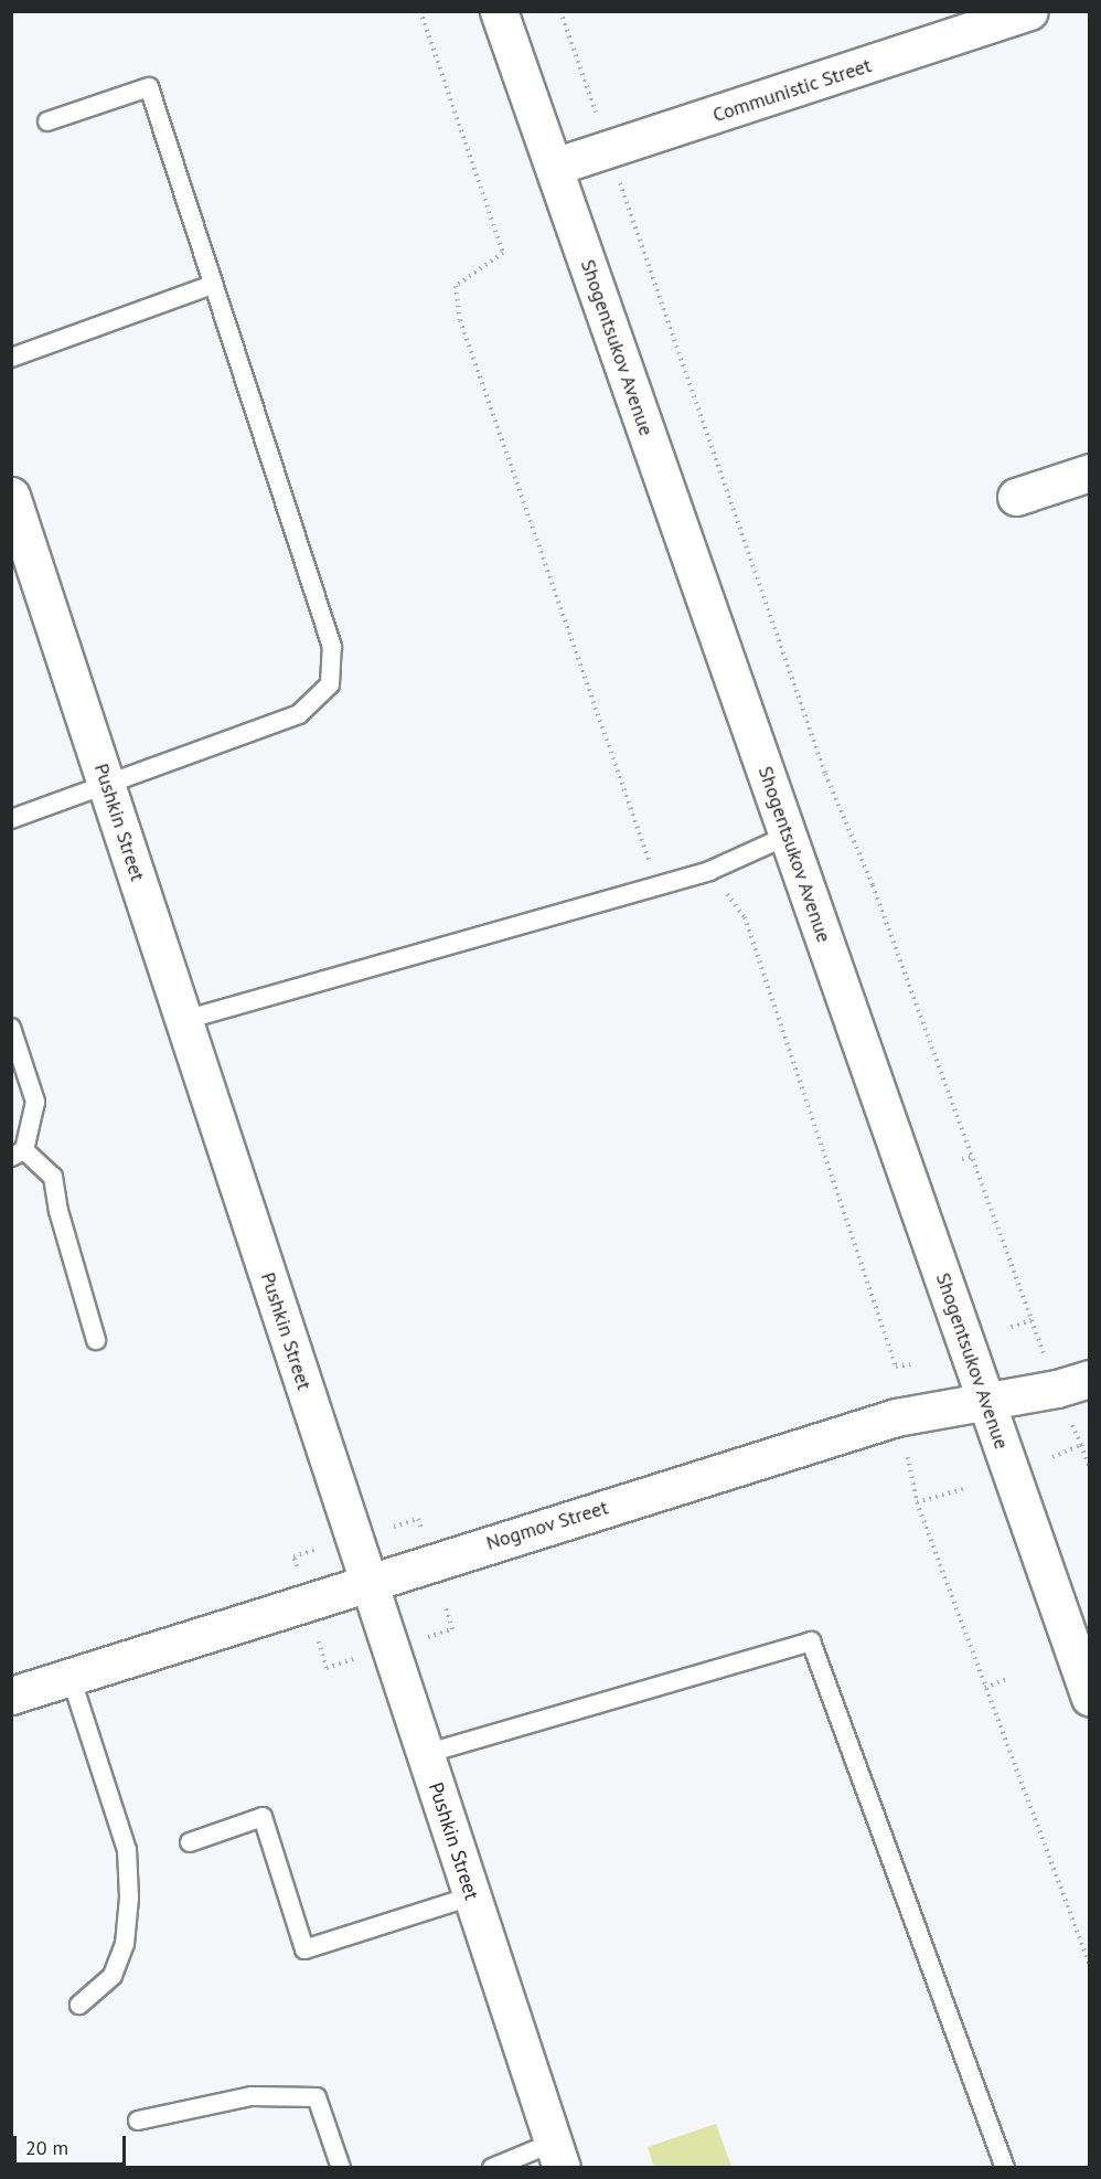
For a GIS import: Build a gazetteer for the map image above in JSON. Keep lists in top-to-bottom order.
{
  "streets": {
    "street": [
      "Communistic Street",
      "Shogentsukov Avenue",
      "Pushkin Street",
      "Nogmov Street"
    ]
  },
  "crossings": [
    ["Communistic Street", "Shogentsukov Avenue"],
    ["Shogentsukov Avenue", "Nogmov Street"],
    ["Pushkin Street", "Nogmov Street"]
  ],
  "scale_bar": "20 m"
}
